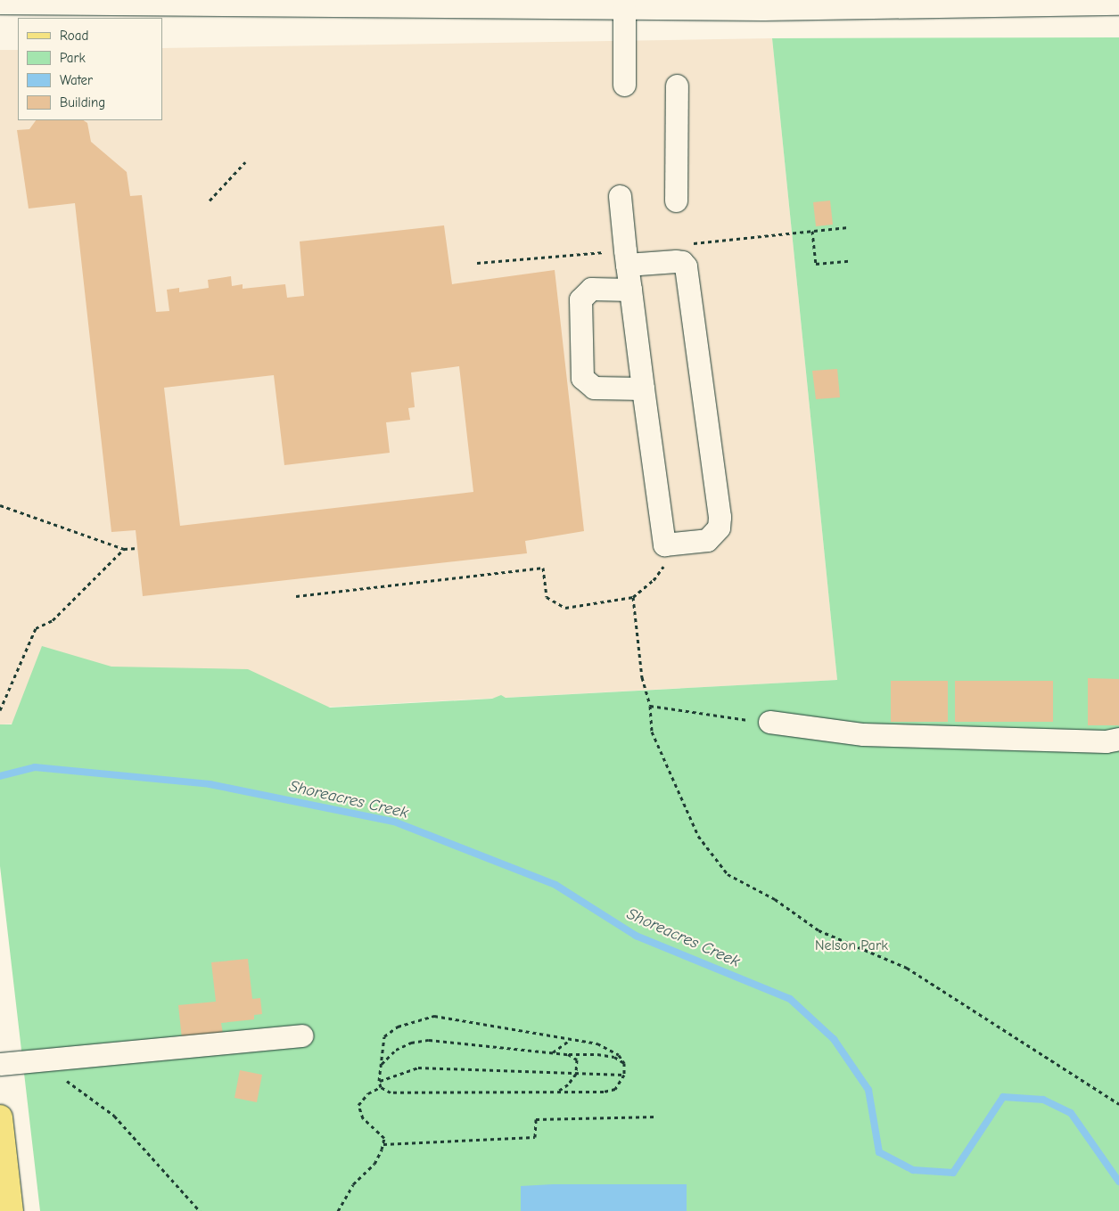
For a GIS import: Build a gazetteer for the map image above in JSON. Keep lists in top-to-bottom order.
{
  "water": ["Shoreacres Creek"],
  "parks": ["Nelson Park"],
  "legend": [
    "Road",
    "Park",
    "Water",
    "Building"
  ]
}
